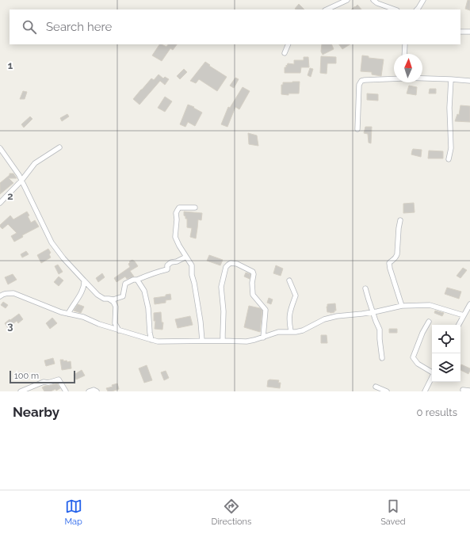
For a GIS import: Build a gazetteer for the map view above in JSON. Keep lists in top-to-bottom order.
{
  "scale_bar": "100 m",
  "north": "top",
  "page": {
    "search": "Search here",
    "scale": "100 m",
    "heading": ["Nearby", "0 results"],
    "nav": ["Map", "Directions", "Saved"]
  },
  "grid": {
    "rows": ["1", "2", "3"]
  }
}
